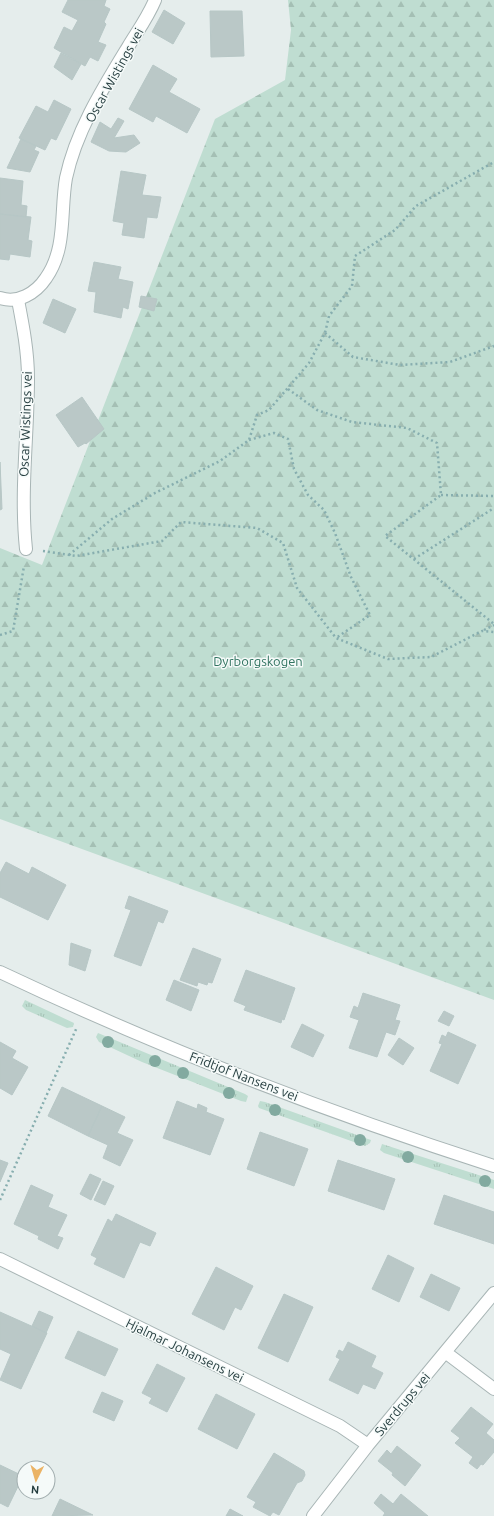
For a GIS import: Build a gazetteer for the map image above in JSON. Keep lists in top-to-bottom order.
{
  "streets": {
    "street": [
      "Oscar Wistings vei",
      "Fridtjof Nansens vei",
      "Hjalmar Johansens vei",
      "Sverdrups vei"
    ]
  },
  "crossings": [
    ["Hjalmar Johansens vei", "Sverdrups vei"]
  ],
  "parks": ["Dyrborgskogen"],
  "north": "bottom"
}
